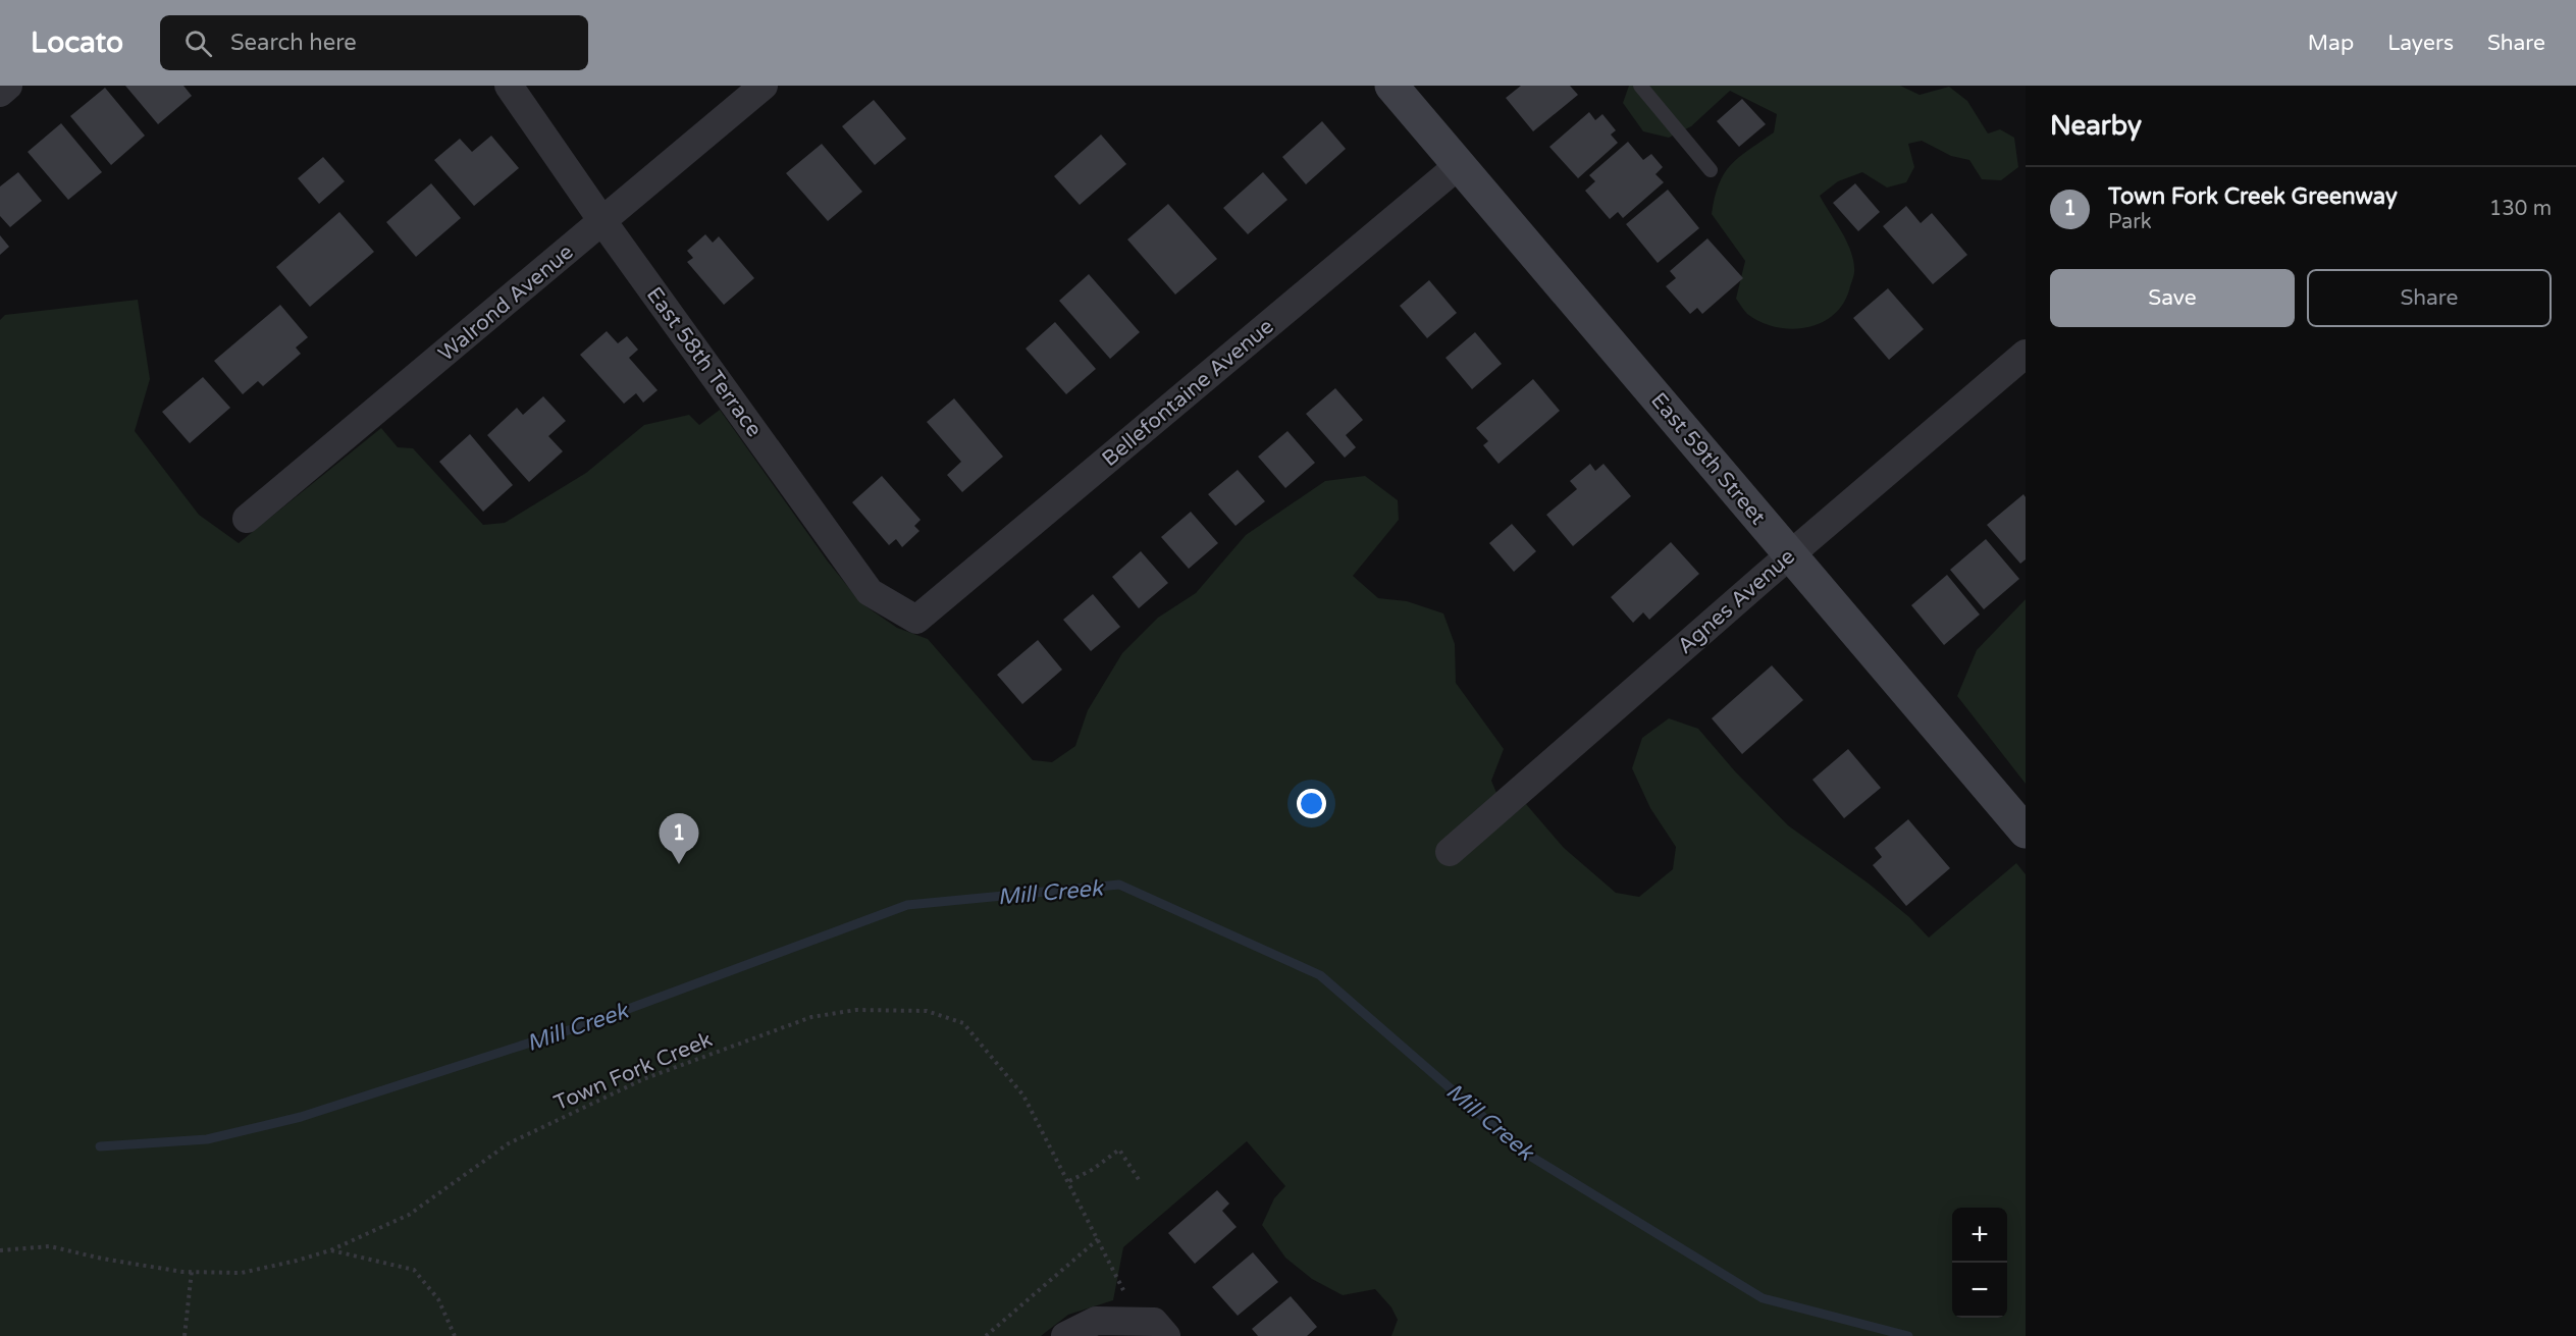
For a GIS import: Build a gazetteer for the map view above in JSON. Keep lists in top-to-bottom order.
{
  "streets": {
    "street": [
      "Walrond Avenue",
      "East 58th Terrace",
      "Bellefontaine Avenue",
      "East 59th Street",
      "Agnes Avenue"
    ],
    "path": ["Town Fork Creek"]
  },
  "crossings": [
    ["Walrond Avenue", "East 58th Terrace"],
    ["East 58th Terrace", "Bellefontaine Avenue"],
    ["Bellefontaine Avenue", "East 59th Street"],
    ["East 59th Street", "Agnes Avenue"]
  ],
  "water": ["Mill Creek"],
  "page": {
    "header": "Locato",
    "search": "Search here",
    "nav": ["Map", "Layers", "Share"],
    "heading": "Nearby",
    "list": [
      {
        "mark": "1",
        "name": "Town Fork Creek Greenway",
        "note": "Park",
        "value": "130 m"
      }
    ],
    "buttons": ["Save", "Share"],
    "pins": "1",
    "map_buttons": ["+", "−"]
  }
}
